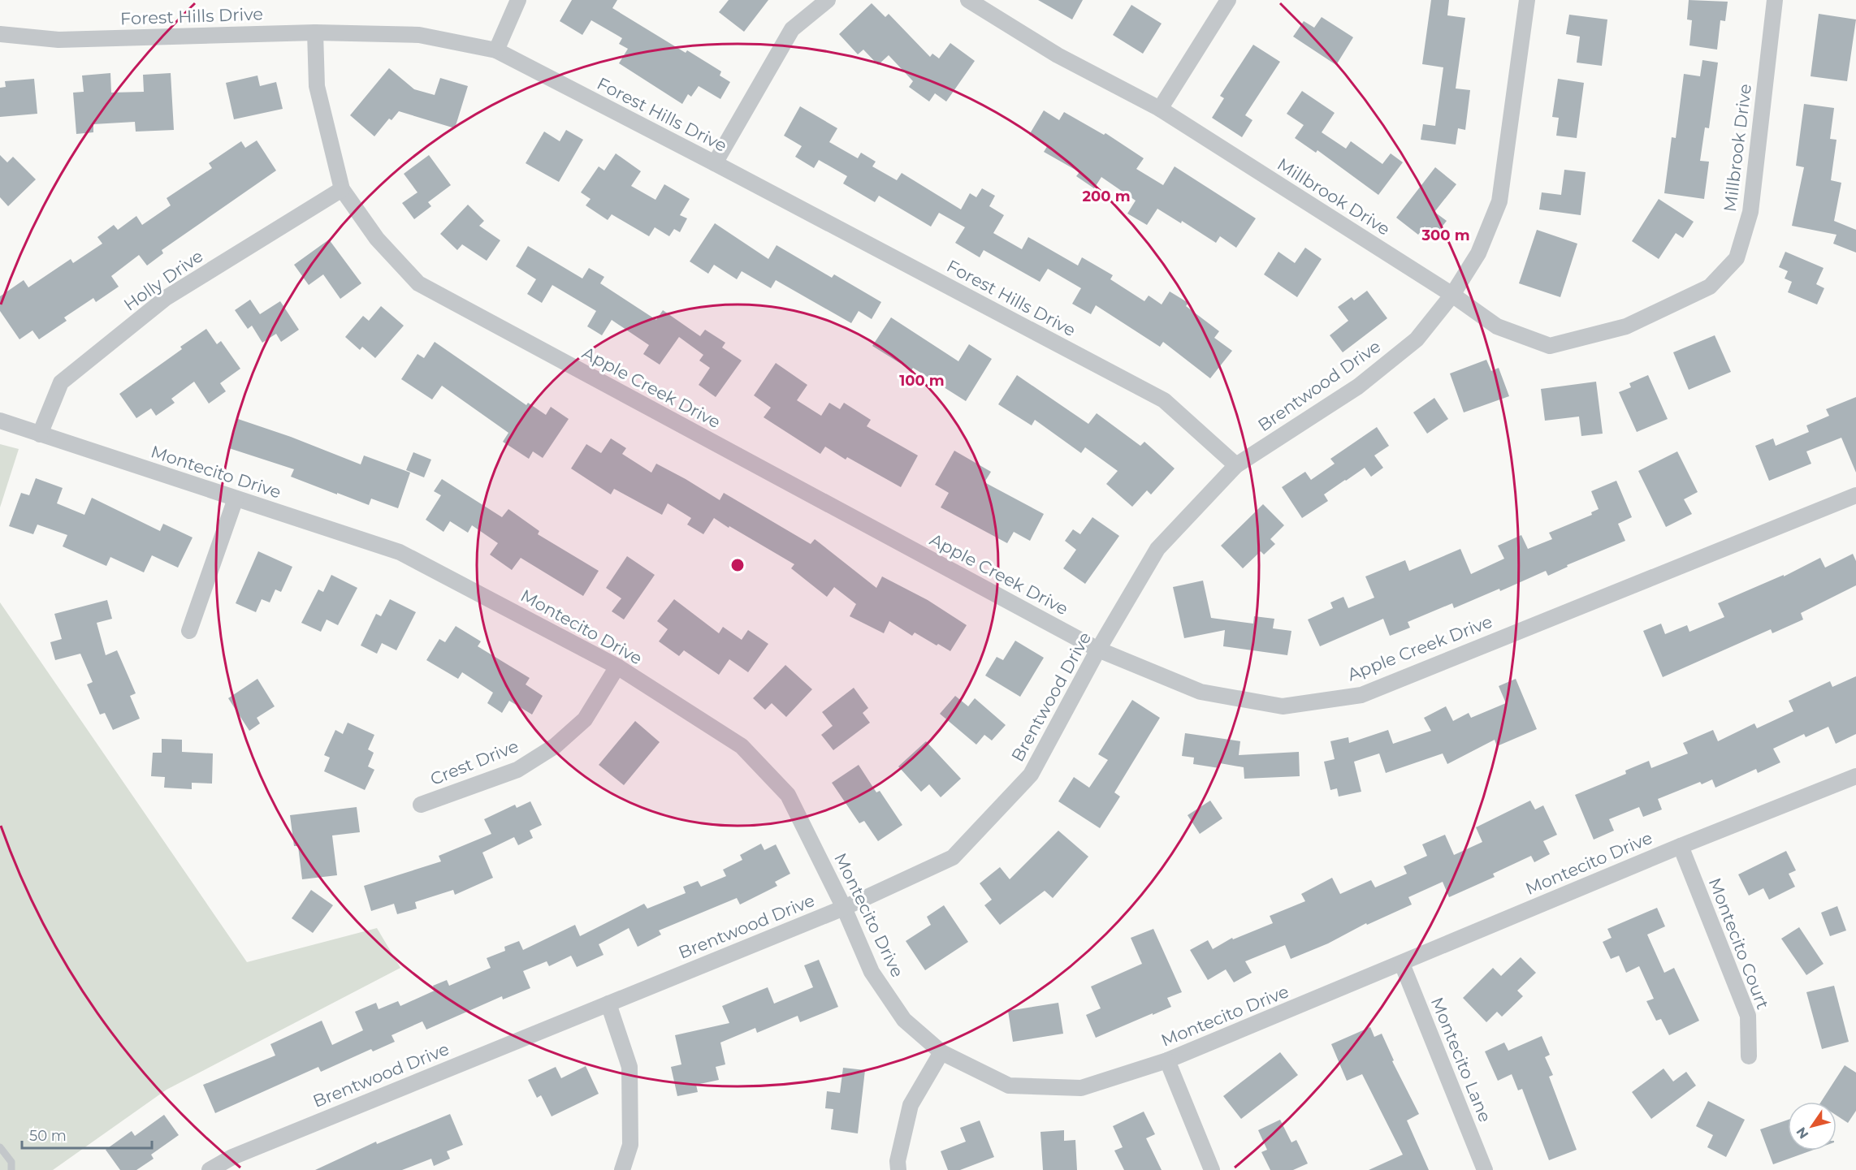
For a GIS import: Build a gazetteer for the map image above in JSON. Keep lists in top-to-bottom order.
{
  "streets": {
    "street": [
      "Forest Hills Drive",
      "Millbrook Drive",
      "Holly Drive",
      "Brentwood Drive",
      "Apple Creek Drive",
      "Montecito Drive",
      "Crest Drive",
      "Montecito Court",
      "Montecito Lane"
    ]
  },
  "crossings": [
    ["Forest Hills Drive", "Brentwood Drive"],
    ["Forest Hills Drive", "Apple Creek Drive"],
    ["Millbrook Drive", "Brentwood Drive"],
    ["Holly Drive", "Apple Creek Drive"],
    ["Holly Drive", "Montecito Drive"],
    ["Brentwood Drive", "Apple Creek Drive"],
    ["Brentwood Drive", "Montecito Drive"],
    ["Montecito Drive", "Crest Drive"],
    ["Montecito Drive", "Montecito Court"],
    ["Montecito Drive", "Montecito Lane"]
  ],
  "scale_bar": "50 m",
  "north": "bottom left",
  "rings": ["200 m", "300 m", "100 m"]
}
